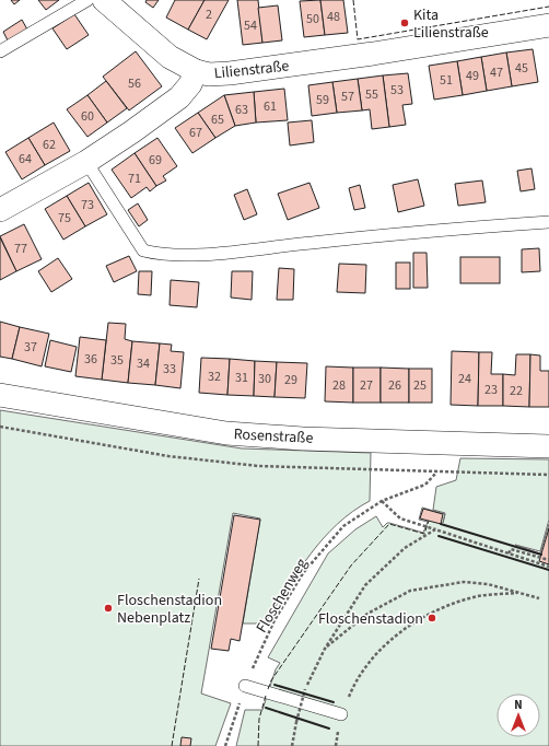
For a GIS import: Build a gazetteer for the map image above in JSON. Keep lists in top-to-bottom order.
{
  "streets": {
    "street": ["Lilienstraße", "Rosenstraße"],
    "path": ["Floschenweg"]
  },
  "places": ["Kita Lilienstraße", "Floschenstadion Nebenplatz", "Floschenstadion"],
  "house_numbers": [
    "2",
    "48",
    "50",
    "54",
    "45",
    "47",
    "49",
    "51",
    "56",
    "53",
    "55",
    "57",
    "59",
    "61",
    "63",
    "60",
    "65",
    "67",
    "62",
    "64",
    "69",
    "71",
    "73",
    "75",
    "77",
    "37",
    "36",
    "35",
    "34",
    "33",
    "32",
    "31",
    "30",
    "24",
    "29",
    "28",
    "27",
    "26",
    "25",
    "23",
    "22"
  ],
  "north": "top"
}
